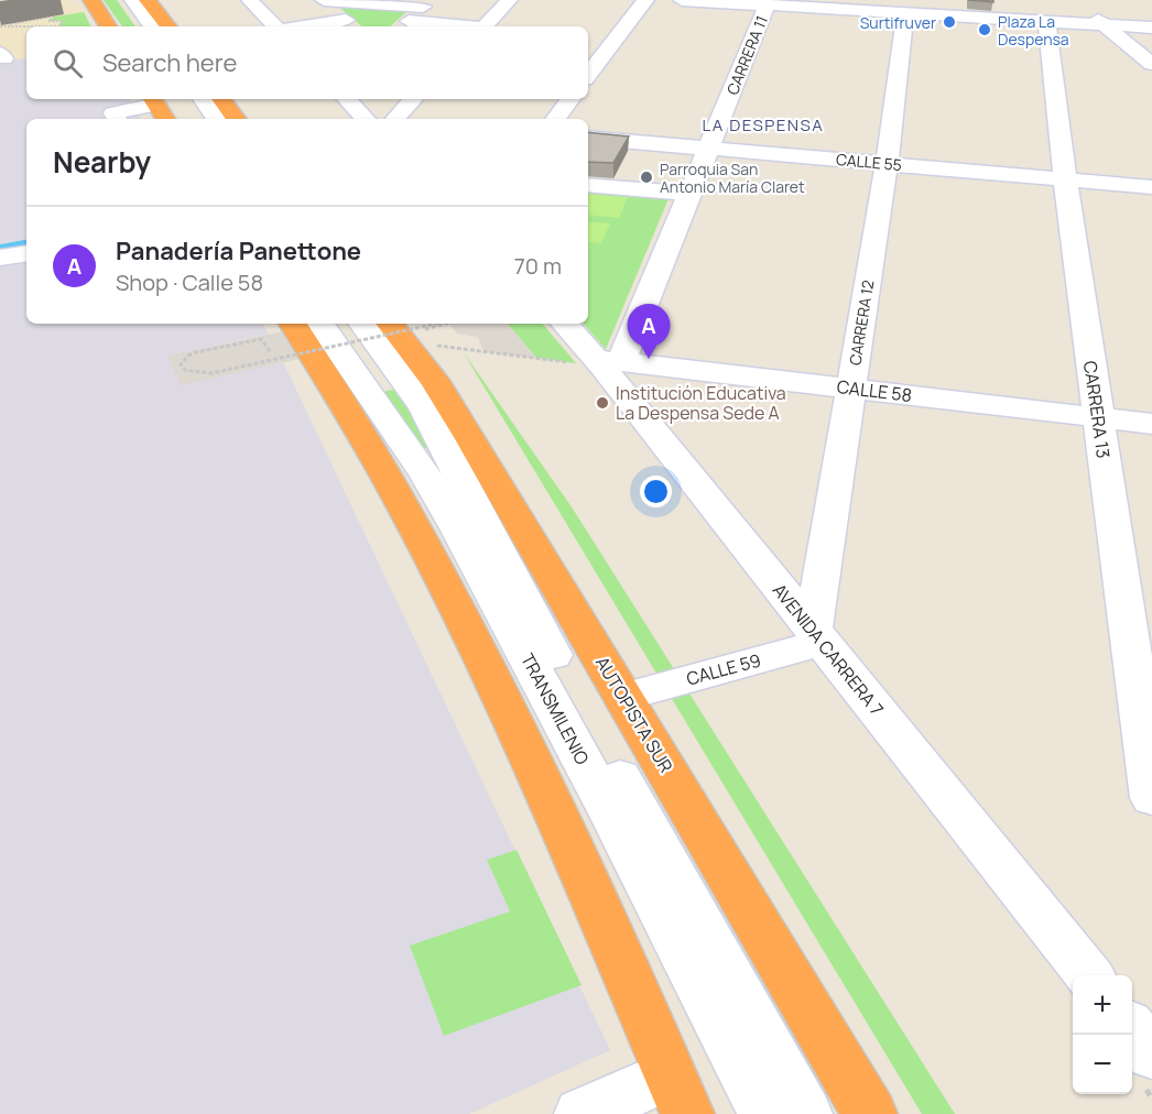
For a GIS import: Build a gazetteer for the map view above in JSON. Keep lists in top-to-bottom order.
{
  "streets": {
    "highway": ["AUTOPISTA SUR"],
    "street": [
      "CARRERA 11",
      "CALLE 55",
      "CARRERA 12",
      "CALLE 58",
      "CARRERA 13",
      "AVENIDA CARRERA 7",
      "CALLE 59",
      "TRANSMILENIO"
    ]
  },
  "crossings": [
    ["CARRERA 11", "CALLE 55"],
    ["CARRERA 11", "CALLE 58"],
    ["CARRERA 11", "AVENIDA CARRERA 7"],
    ["CALLE 55", "CARRERA 12"],
    ["CALLE 55", "CARRERA 13"],
    ["CARRERA 12", "CALLE 58"],
    ["CARRERA 12", "AVENIDA CARRERA 7"],
    ["CARRERA 12", "CALLE 59"],
    ["CALLE 58", "CARRERA 13"],
    ["CALLE 58", "AVENIDA CARRERA 7"],
    ["AVENIDA CARRERA 7", "CALLE 59"],
    ["CALLE 59", "AUTOPISTA SUR"]
  ],
  "districts": ["LA DESPENSA"],
  "places": [
    "Surtifruver",
    "Plaza La Despensa",
    "Parroquia San Antonio María Claret",
    "Institución Educativa La Despensa Sede A"
  ],
  "page": {
    "search": "Search here",
    "heading": "Nearby",
    "list": [
      {
        "mark": "A",
        "name": "Panadería Panettone",
        "note": "Shop · Calle 58",
        "value": "70 m"
      }
    ],
    "pins": "A",
    "map_buttons": ["+", "−"]
  }
}
